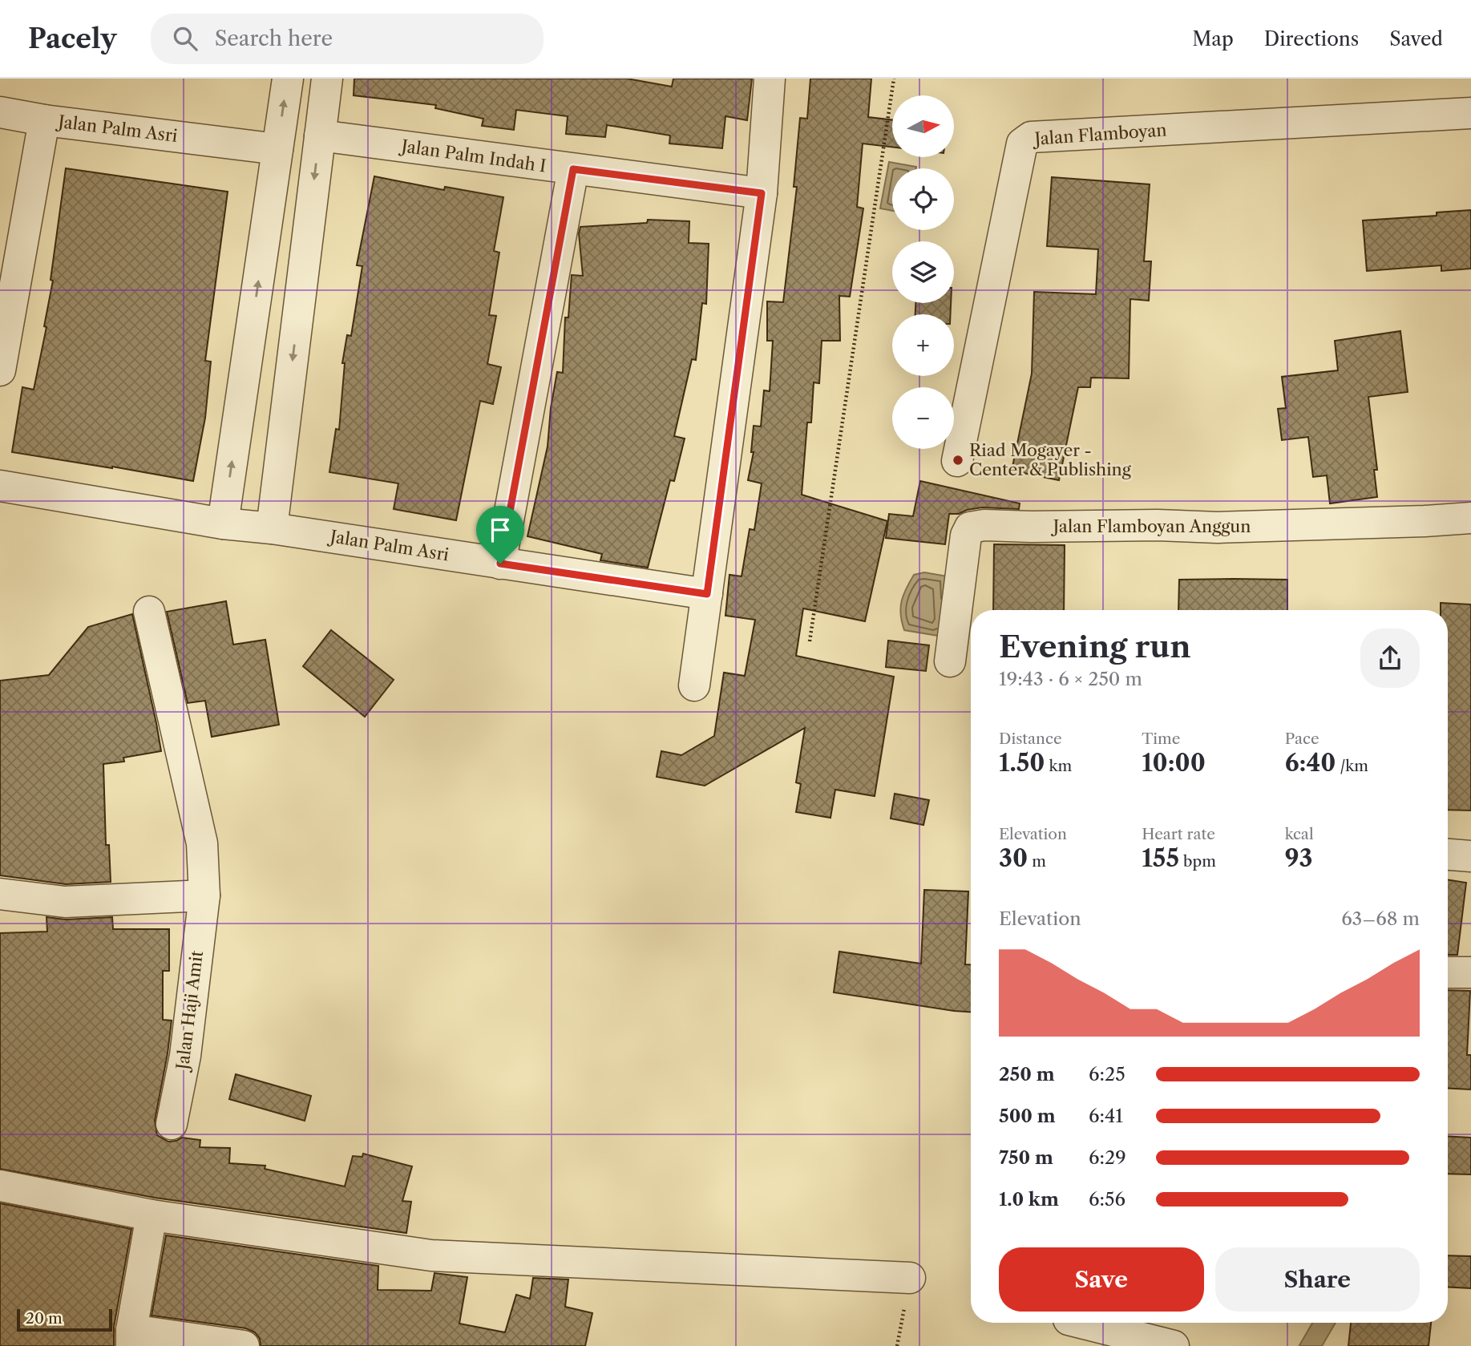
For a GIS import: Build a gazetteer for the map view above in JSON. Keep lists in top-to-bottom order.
{
  "streets": {
    "street": [
      "Jalan Palm Asri",
      "Jalan Flamboyan",
      "Jalan Palm Indah I",
      "Jalan Flamboyan Anggun",
      "Jalan Haji Amit"
    ]
  },
  "places": ["Riad Mogayer - Center & Publishing"],
  "scale_bar": "20 m",
  "north": "right",
  "page": {
    "header": "Pacely",
    "search": "Search here",
    "nav": ["Map", "Directions", "Saved"],
    "map_buttons": ["+", "−"],
    "heading": ["Evening run", "19:43 · 6 × 250 m"],
    "stats": [
      ["Distance", "1.50 km"],
      ["Time", "10:00"],
      ["Pace", "6:40 /km"],
      ["Elevation", "30 m"],
      ["Heart rate", "155 bpm"],
      ["kcal", "93"]
    ],
    "chart": ["Elevation", "63–68 m"],
    "list": [
      {
        "name": "250 m",
        "note": "6:25"
      },
      {
        "name": "500 m",
        "note": "6:41"
      },
      {
        "name": "750 m",
        "note": "6:29"
      },
      {
        "name": "1.0 km",
        "note": "6:56"
      }
    ],
    "buttons": ["Save", "Share"],
    "scale": "20 m"
  }
}
